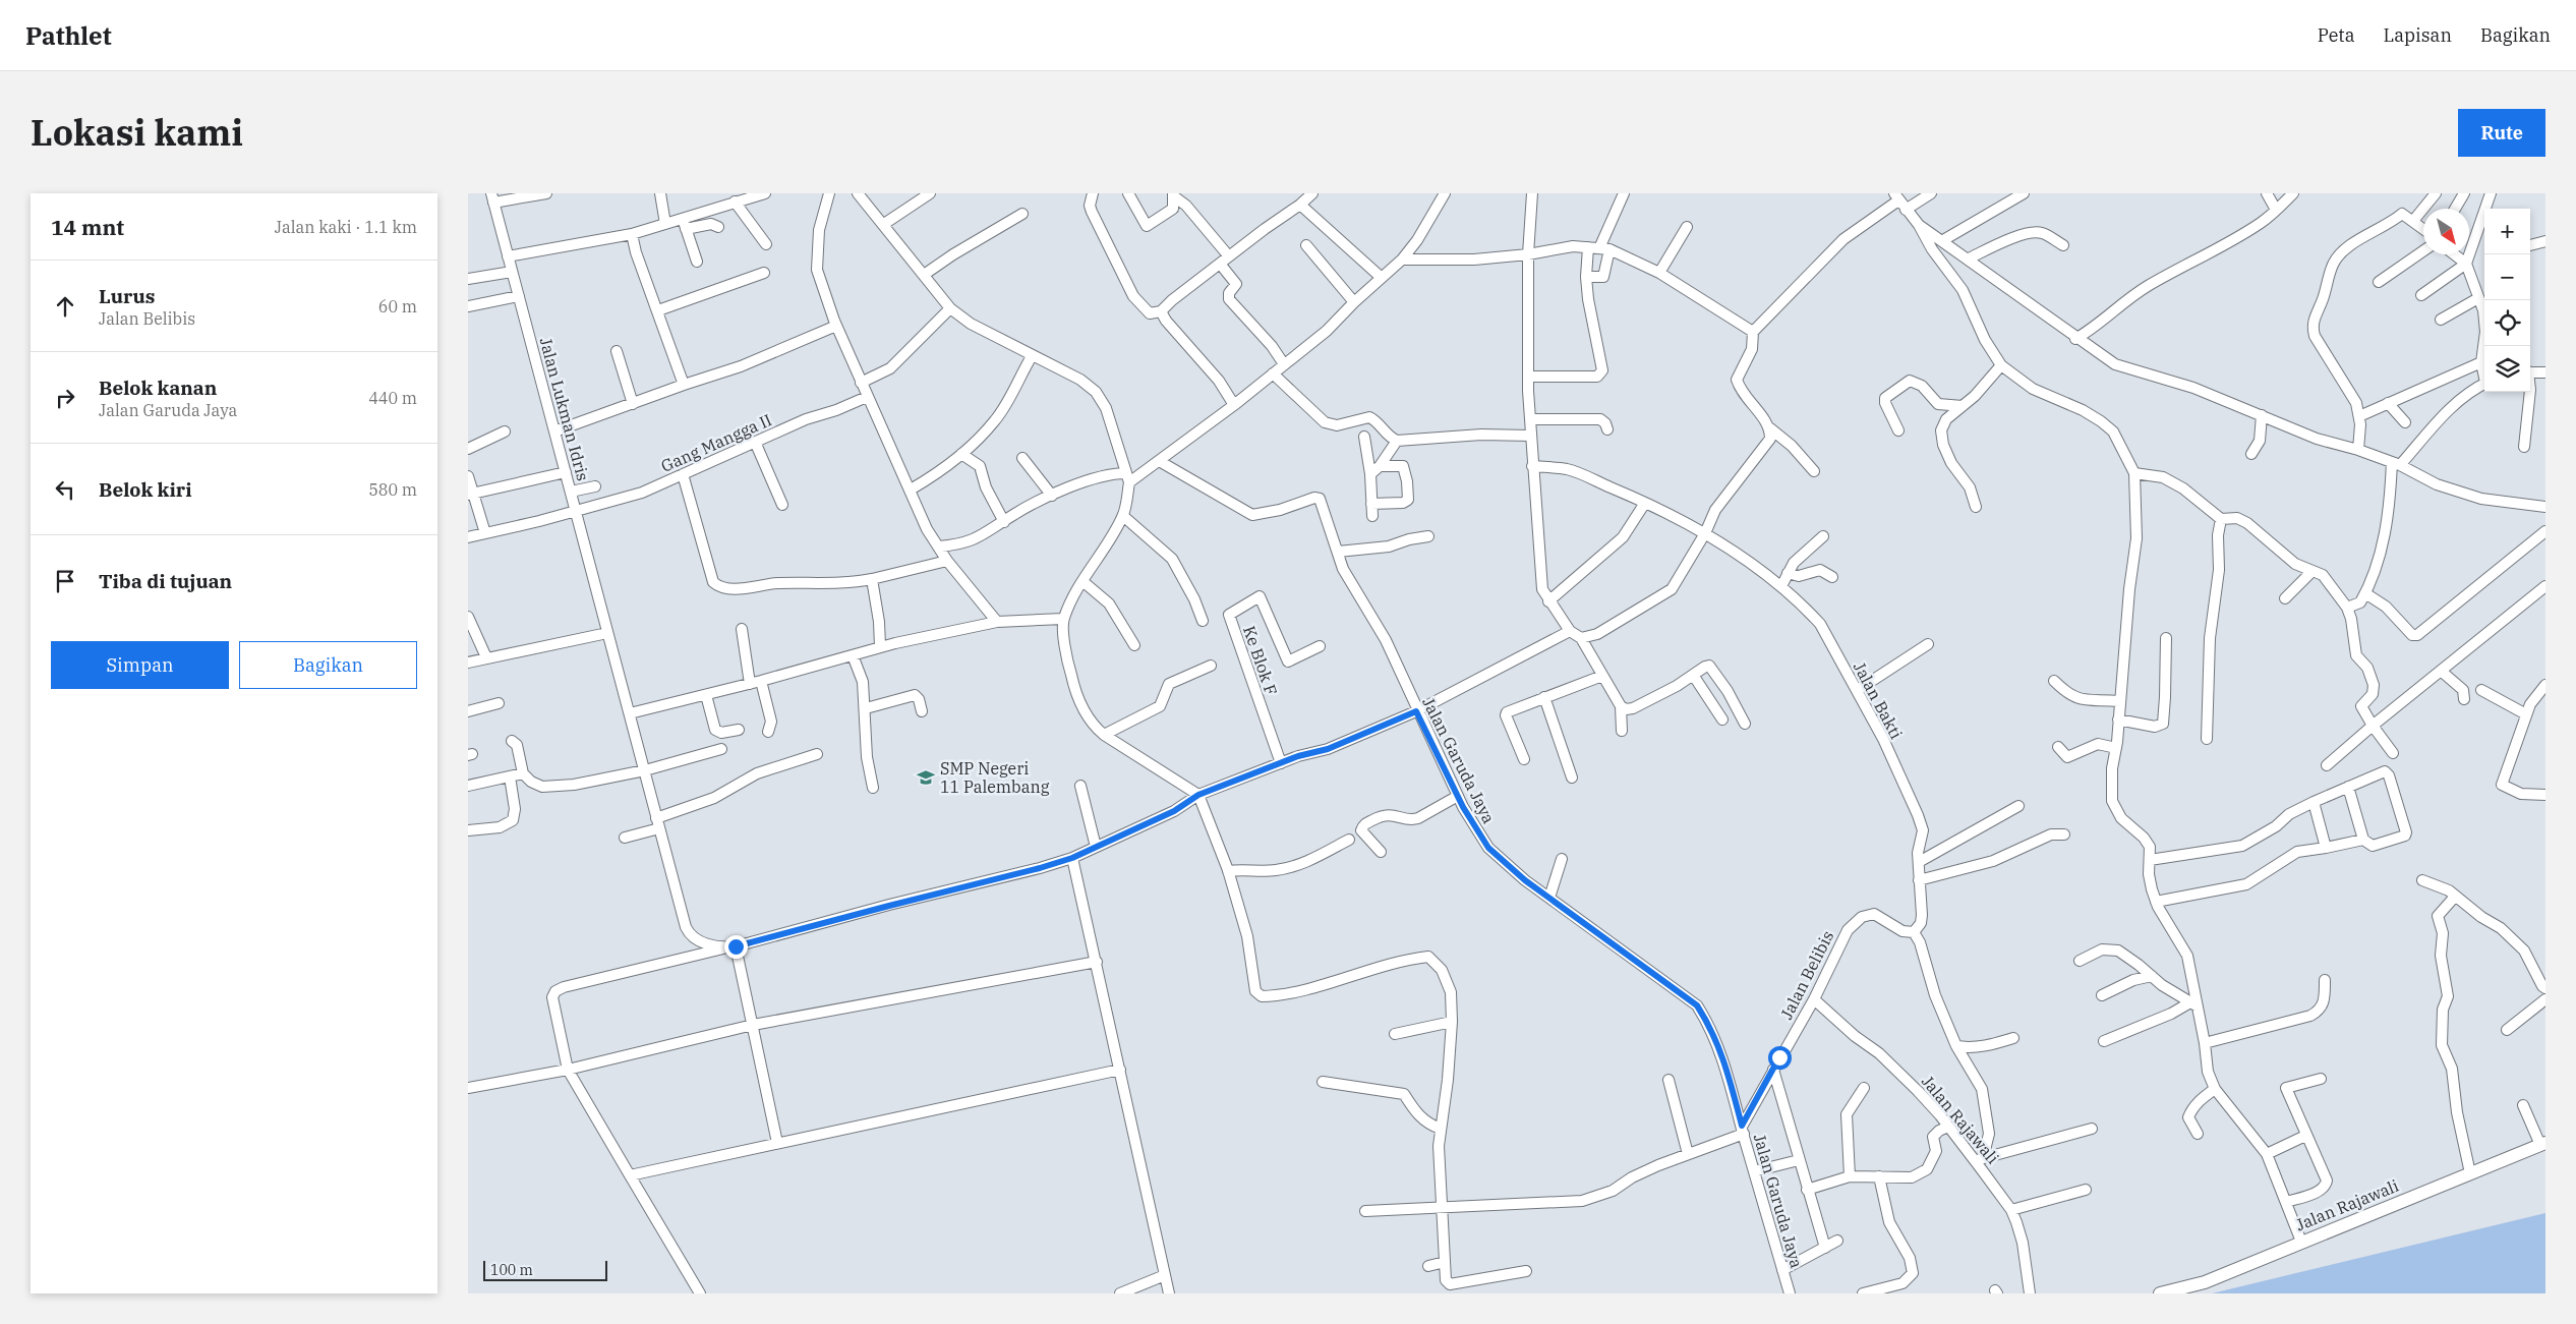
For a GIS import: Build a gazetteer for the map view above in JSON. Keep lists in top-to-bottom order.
{
  "streets": {
    "street": [
      "Jalan Lukman Idris",
      "Gang Mangga II",
      "Ke Blok F",
      "Jalan Bakti",
      "Jalan Garuda Jaya",
      "Jalan Belibis",
      "Jalan Rajawali"
    ]
  },
  "crossings": [
    ["Jalan Lukman Idris", "Gang Mangga II"],
    ["Jalan Bakti", "Jalan Belibis"],
    ["Jalan Garuda Jaya", "Jalan Belibis"],
    ["Jalan Belibis", "Jalan Rajawali"]
  ],
  "places": {
    "school or university": ["SMP Negeri 11 Palembang"]
  },
  "scale_bar": "100 m",
  "north": "bottom right",
  "page": {
    "header": "Pathlet",
    "nav": ["Peta", "Lapisan", "Bagikan"],
    "title": "Lokasi kami",
    "buttons": [
      "Rute",
      ["Simpan", "Bagikan"]
    ],
    "heading": ["14 mnt", "Jalan kaki · 1.1 km"],
    "map_buttons": ["+", "−"],
    "list": [
      ["Lurus", "Jalan Belibis", "60 m"],
      ["Belok kanan", "Jalan Garuda Jaya", "440 m"],
      ["Belok kiri", "580 m"],
      "Tiba di tujuan"
    ],
    "scale": "100 m"
  }
}
